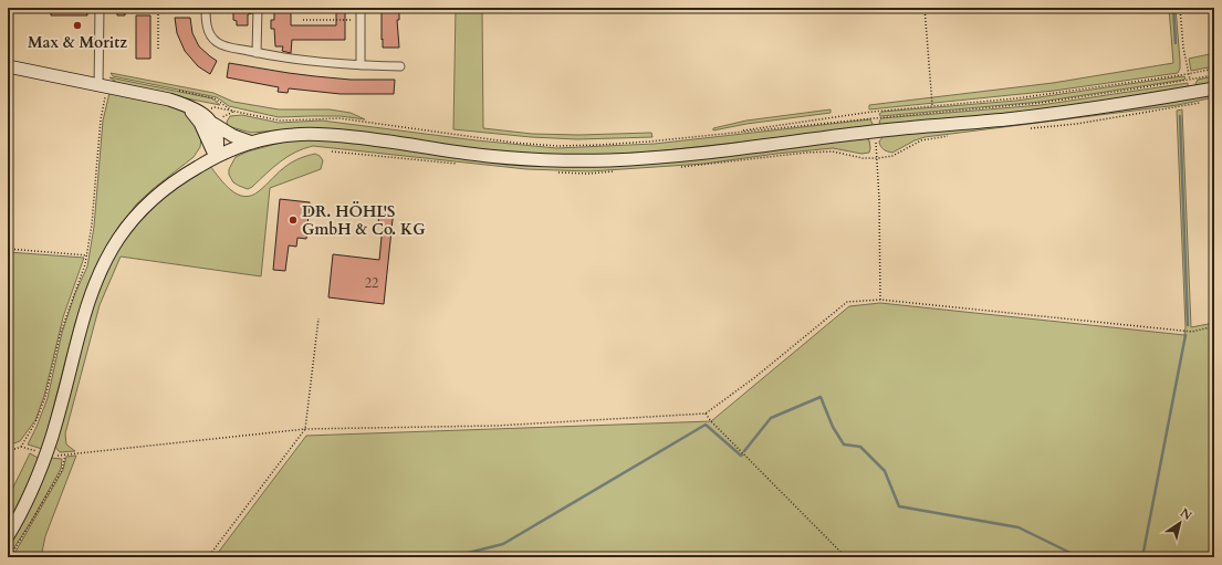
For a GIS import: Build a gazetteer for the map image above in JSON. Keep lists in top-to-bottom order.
{
  "places": ["Max & Moritz", "DR. HÖHL'S GmbH & Co. KG"],
  "house_numbers": ["22"],
  "north": "top right"
}
